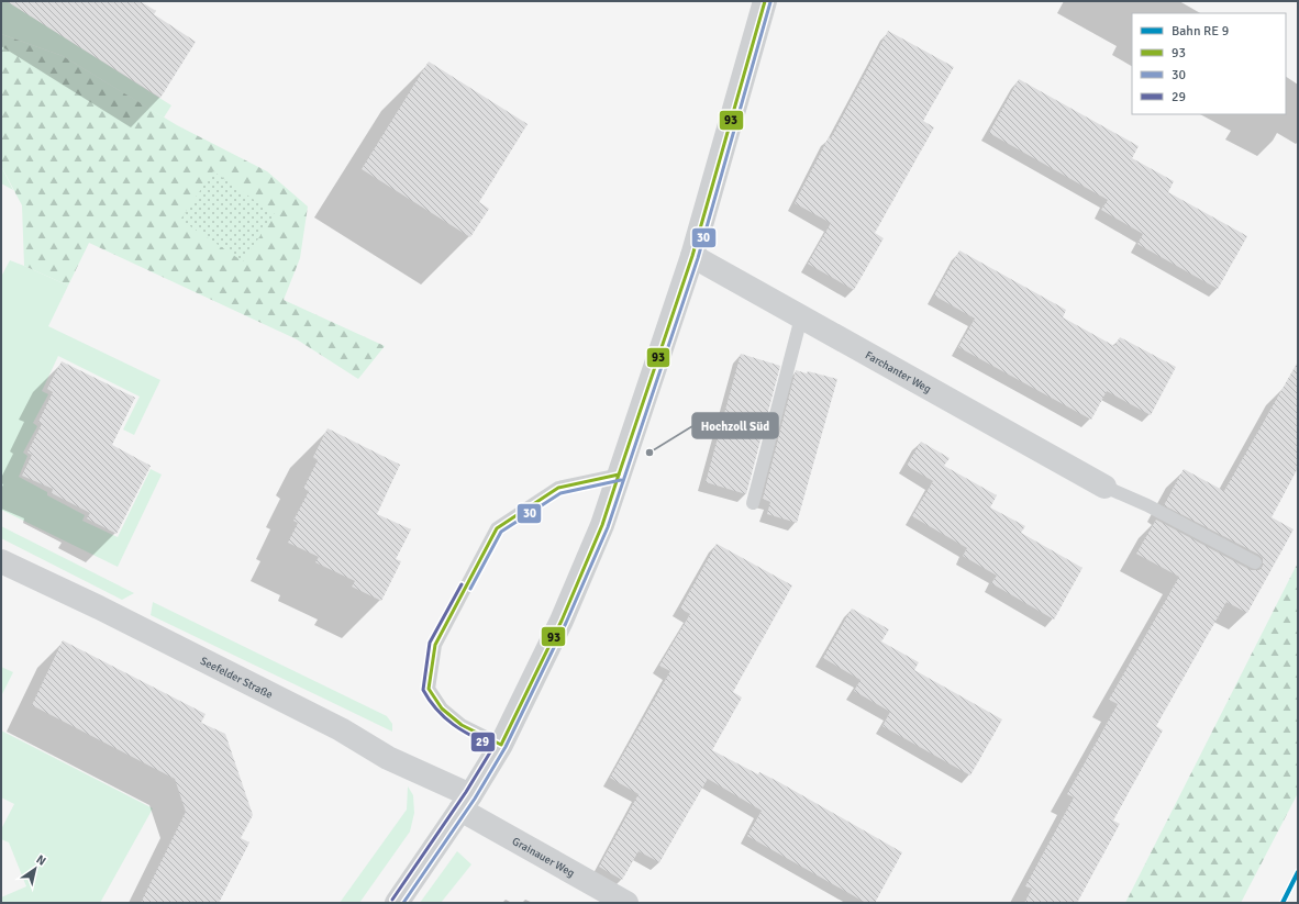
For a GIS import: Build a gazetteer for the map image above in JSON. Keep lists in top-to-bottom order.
{
  "streets": {
    "street": ["Farchanter Weg", "Seefelder Straße", "Grainauer Weg"]
  },
  "crossings": [
    ["Seefelder Straße", "Grainauer Weg"]
  ],
  "places": ["Hochzoll Süd"],
  "lines": ["transit line 93", "transit line 30", "transit line 29"],
  "legend": [
    "Bahn RE 9",
    "93",
    "30",
    "29"
  ],
  "north": "top right"
}
